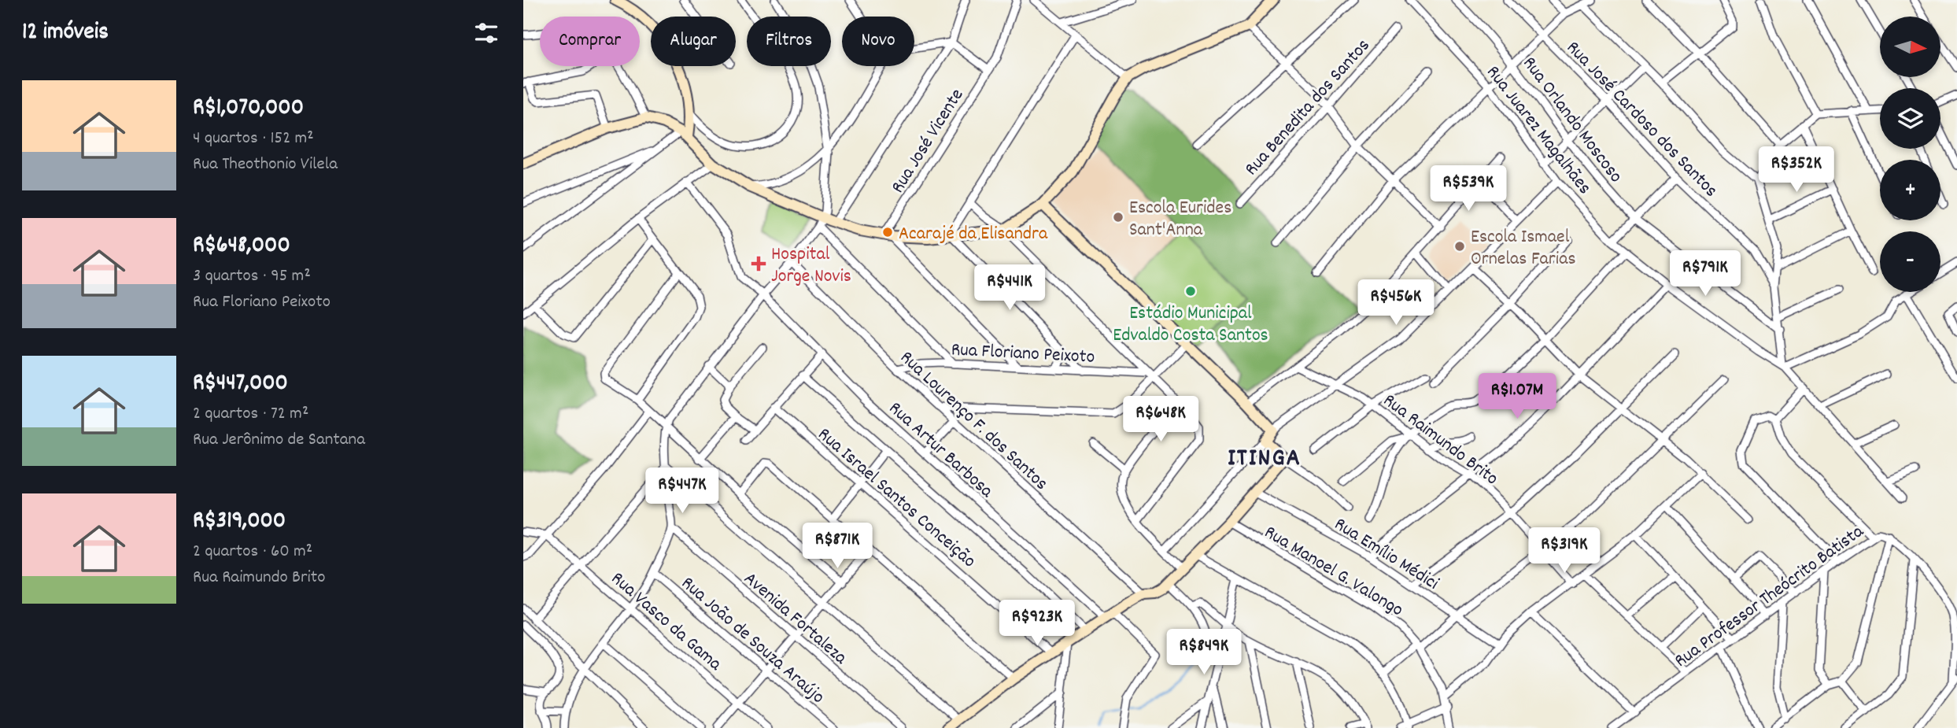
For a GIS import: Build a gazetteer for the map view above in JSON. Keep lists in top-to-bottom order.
{
  "streets": {
    "street": [
      "Rua Benedita dos Santos",
      "Rua José Cardoso dos Santos",
      "Rua Orlando Moscoso",
      "Rua Juarez Magalhães",
      "Rua José Vicente",
      "Rua Floriano Peixoto",
      "Rua Lourenço F. dos Santos",
      "Rua Raimundo Brito",
      "Rua Artur Barbosa",
      "Rua Israel Santos Conceição",
      "Rua Emílio Médici",
      "Rua Manoel G. Valongo",
      "Rua Professor Theócrito Batista",
      "Avenida Fortaleza",
      "Rua Vasco da Gama",
      "Rua João de Souza Araújo"
    ]
  },
  "crossings": [
    ["Rua Floriano Peixoto", "Rua Lourenço F. dos Santos"]
  ],
  "districts": ["ITINGA"],
  "places": {
    "other": [
      "Escola Eurides Sant'Anna",
      "Acarajé da Elisandra",
      "Escola Ismael Ornelas Farias",
      "Estádio Municipal Edvaldo Costa Santos"
    ],
    "health": ["Hospital Jorge Novis"]
  },
  "north": "right",
  "page": {
    "heading": "12 imóveis",
    "map_buttons": ["+", "−"],
    "chip": [
      "Comprar",
      "Alugar",
      "Filtros",
      "Novo"
    ],
    "list": [
      {
        "name": "R$1,070,000",
        "note": "4 quartos · 152 m² · Rua Theothonio Vilela"
      },
      {
        "name": "R$648,000",
        "note": "3 quartos · 95 m² · Rua Floriano Peixoto"
      },
      {
        "name": "R$447,000",
        "note": "2 quartos · 72 m² · Rua Jerônimo de Santana"
      },
      {
        "name": "R$319,000",
        "note": "2 quartos · 60 m² · Rua Raimundo Brito"
      }
    ],
    "price": [
      "R$352K",
      "R$539K",
      "R$791K",
      "R$441K",
      "R$456K",
      "R$1.07M",
      "R$648K",
      "R$447K",
      "R$871K",
      "R$319K",
      "R$923K",
      "R$849K"
    ]
  }
}
